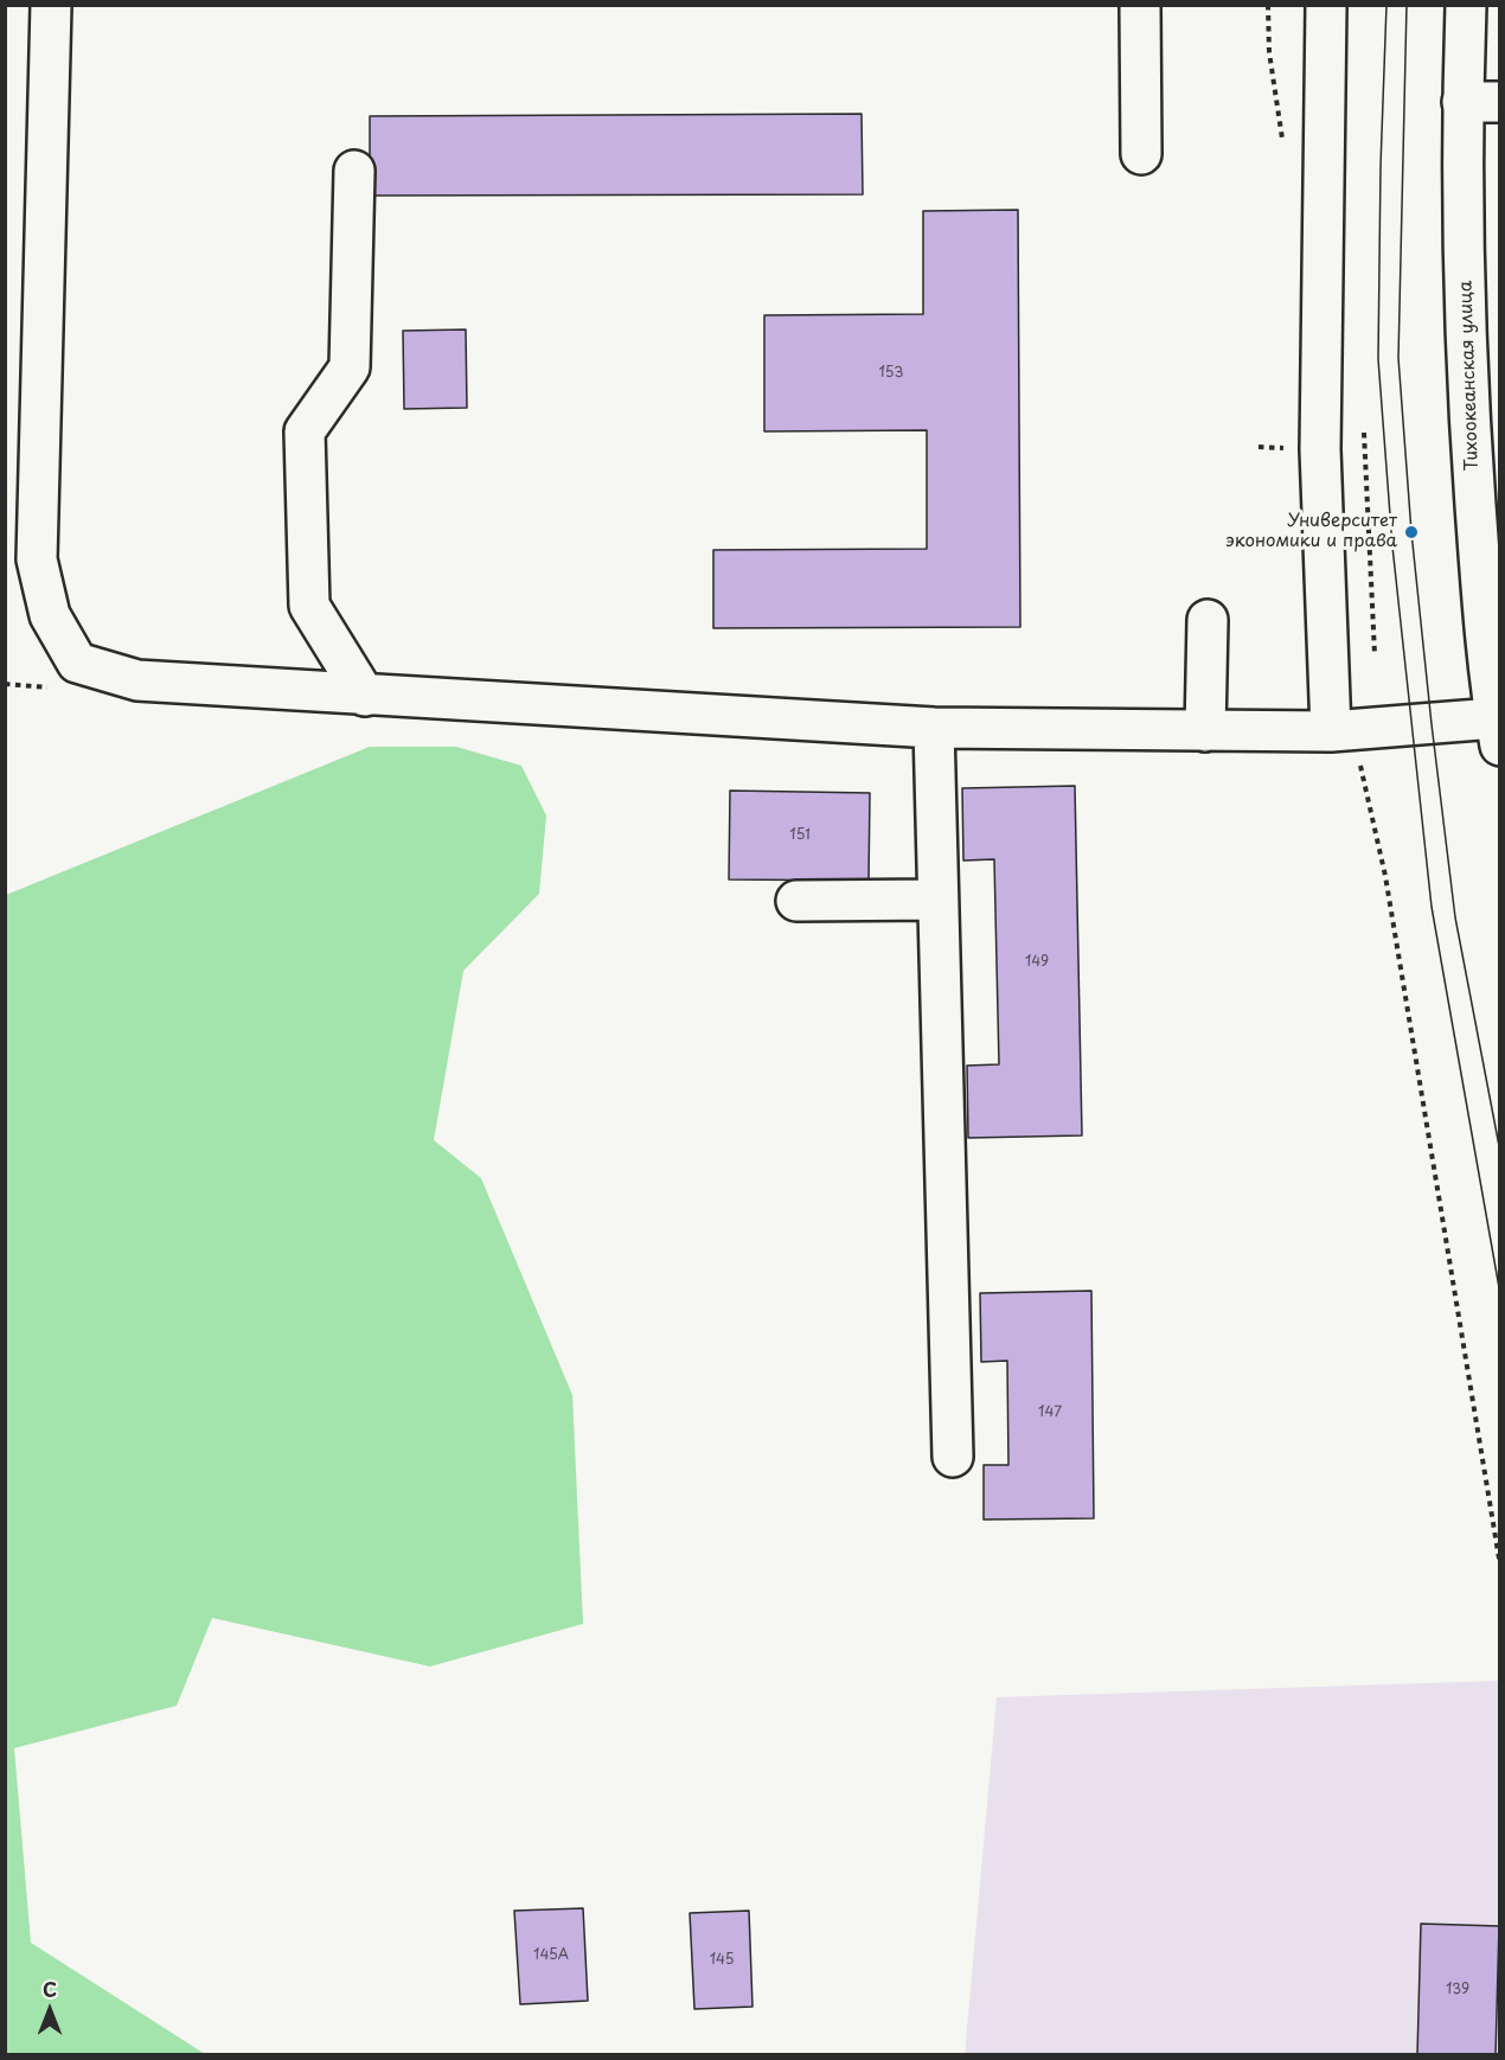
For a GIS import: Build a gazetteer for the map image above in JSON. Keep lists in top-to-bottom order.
{
  "streets": {
    "street": ["Тихоокеанская улица"]
  },
  "places": ["Университет экономики и права"],
  "house_numbers": [
    "153",
    "151",
    "149",
    "147",
    "145А",
    "145",
    "139"
  ],
  "north": "top"
}
